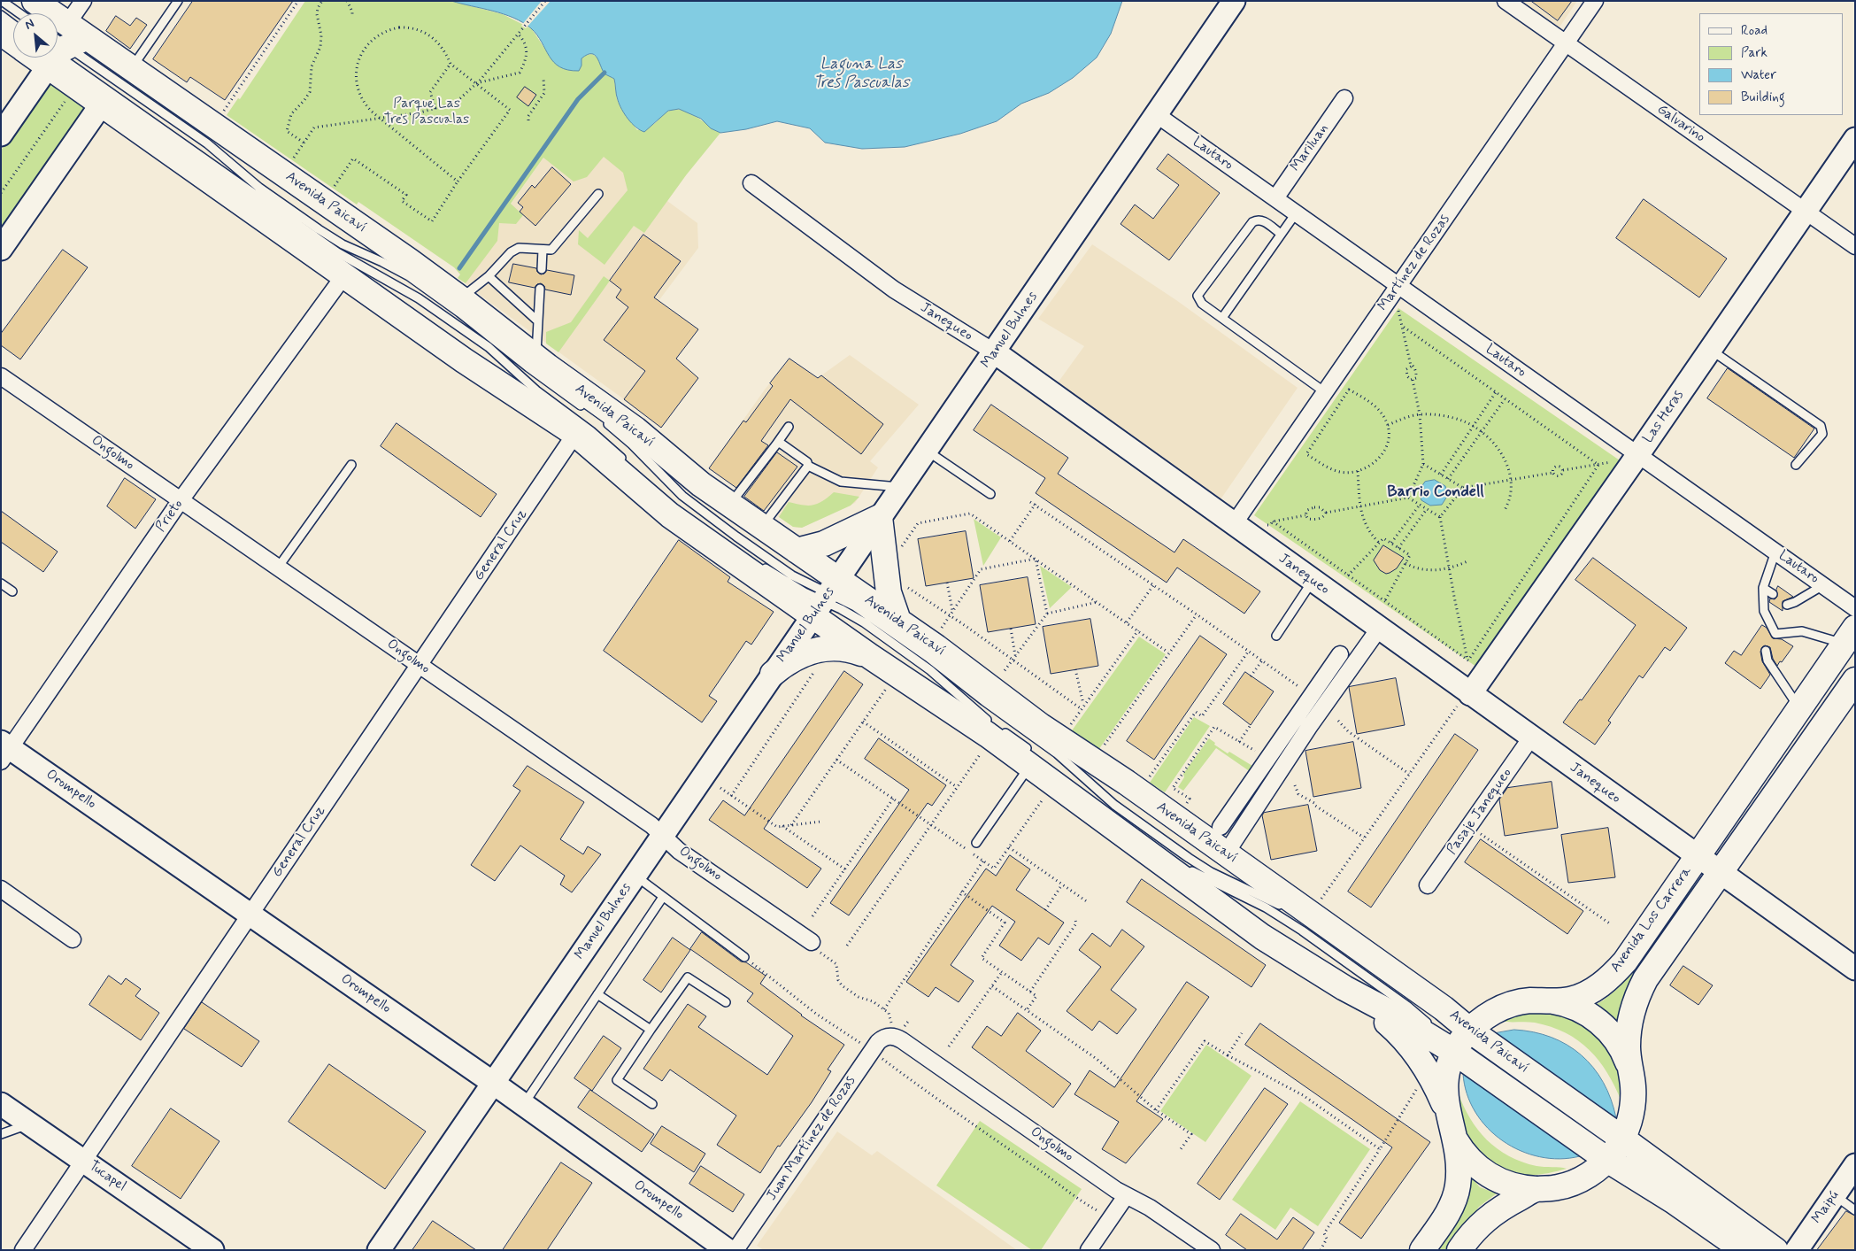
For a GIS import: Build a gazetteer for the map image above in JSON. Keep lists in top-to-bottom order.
{
  "streets": {
    "main road": ["Avenida Paicaví", "Avenida Los Carrera"],
    "street": [
      "Galvarino",
      "Mariluan",
      "Lautaro",
      "Martínez de Rozas",
      "Janequeo",
      "Manuel Bulnes",
      "Las Heras",
      "Ongolmo",
      "Prieto",
      "General Cruz",
      "Orompello",
      "Pasaje Janequeo",
      "Juan Martínez de Rozas",
      "Tucapel",
      "Maipú"
    ]
  },
  "crossings": [
    ["Galvarino", "Martínez de Rozas"],
    ["Galvarino", "Las Heras"],
    ["Mariluan", "Lautaro"],
    ["Lautaro", "Martínez de Rozas"],
    ["Lautaro", "Manuel Bulnes"],
    ["Lautaro", "Las Heras"],
    ["Avenida Paicaví", "Manuel Bulnes"],
    ["Avenida Paicaví", "Prieto"],
    ["Avenida Paicaví", "General Cruz"],
    ["Avenida Paicaví", "Avenida Los Carrera"],
    ["Martínez de Rozas", "Janequeo"],
    ["Janequeo", "Manuel Bulnes"],
    ["Janequeo", "Las Heras"],
    ["Janequeo", "Pasaje Janequeo"],
    ["Janequeo", "Avenida Los Carrera"],
    ["Manuel Bulnes", "Ongolmo"],
    ["Manuel Bulnes", "Orompello"],
    ["Ongolmo", "Prieto"],
    ["Ongolmo", "General Cruz"],
    ["Ongolmo", "Juan Martínez de Rozas"],
    ["Prieto", "Orompello"],
    ["General Cruz", "Orompello"],
    ["General Cruz", "Tucapel"]
  ],
  "districts": ["Barrio Condell"],
  "water": ["Laguna Las Tres Pascualas"],
  "parks": ["Parque Las Tres Pascualas"],
  "legend": [
    "Road",
    "Park",
    "Water",
    "Building"
  ],
  "north": "top left"
}
